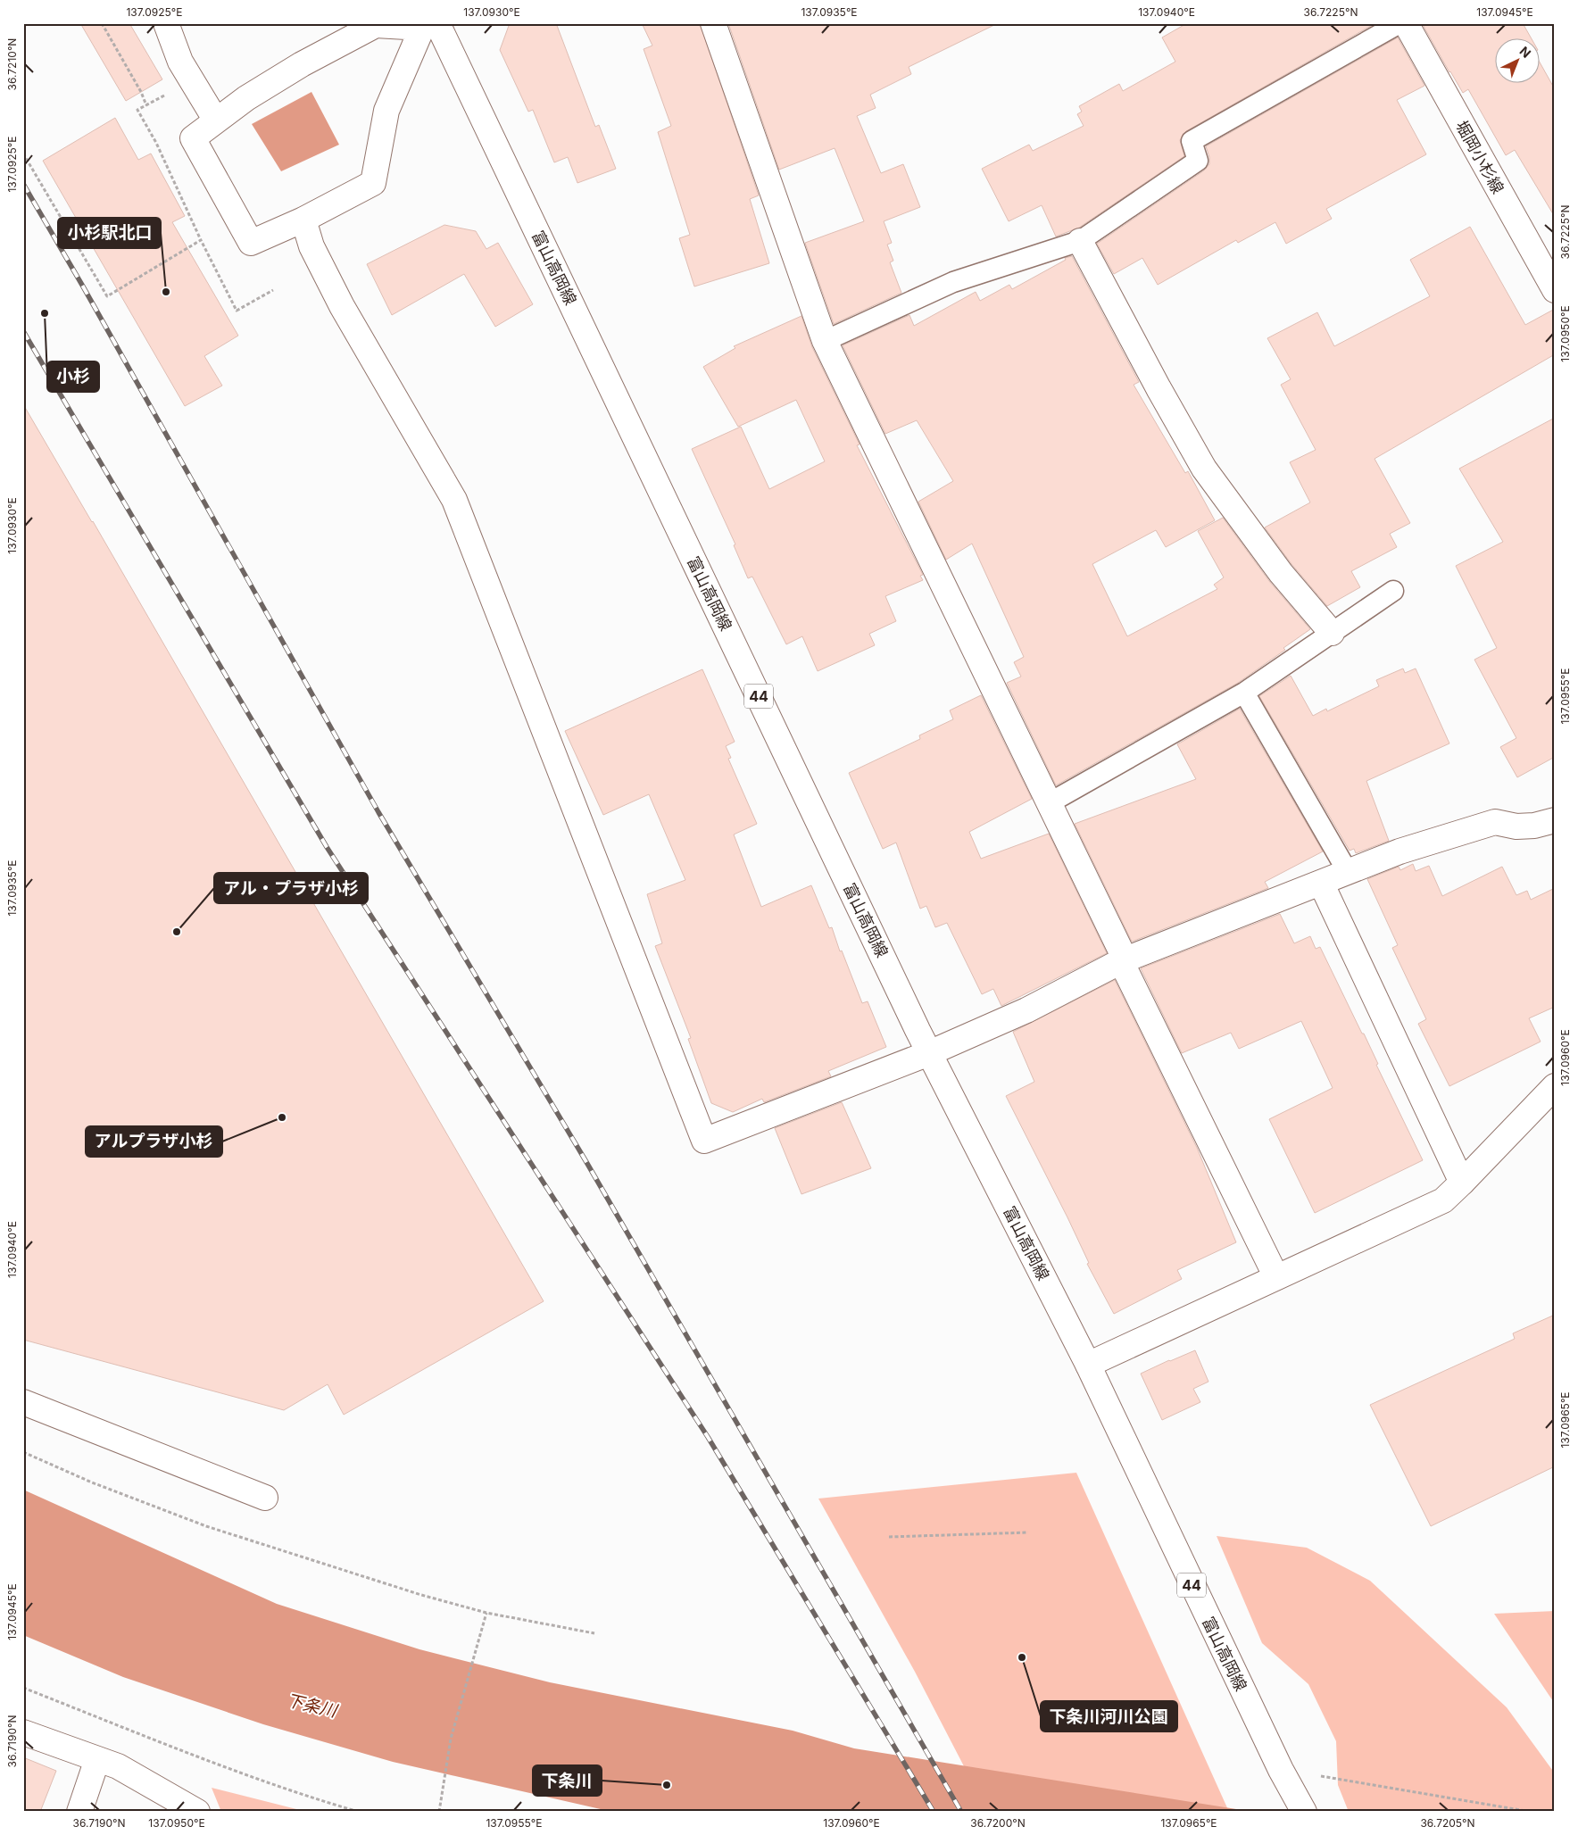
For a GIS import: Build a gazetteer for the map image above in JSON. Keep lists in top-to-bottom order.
{
  "streets": {
    "street": ["堀岡小杉線", "富山高岡線", "44"]
  },
  "water": ["下条川"],
  "places": [
    "小杉駅北口",
    "小杉",
    "アル・プラザ小杉",
    "アルプラザ小杉",
    "下条川河川公園",
    "下条川"
  ],
  "north": "top right",
  "coordinates": [
    "137.0925°E",
    "137.0930°E",
    "137.0935°E",
    "137.0940°E",
    "36.7225°N",
    "137.0945°E",
    "36.7210°N",
    "137.0950°E",
    "137.0955°E",
    "137.0960°E",
    "137.0965°E",
    "36.7190°N",
    "36.7200°N",
    "36.7205°N"
  ]
}
